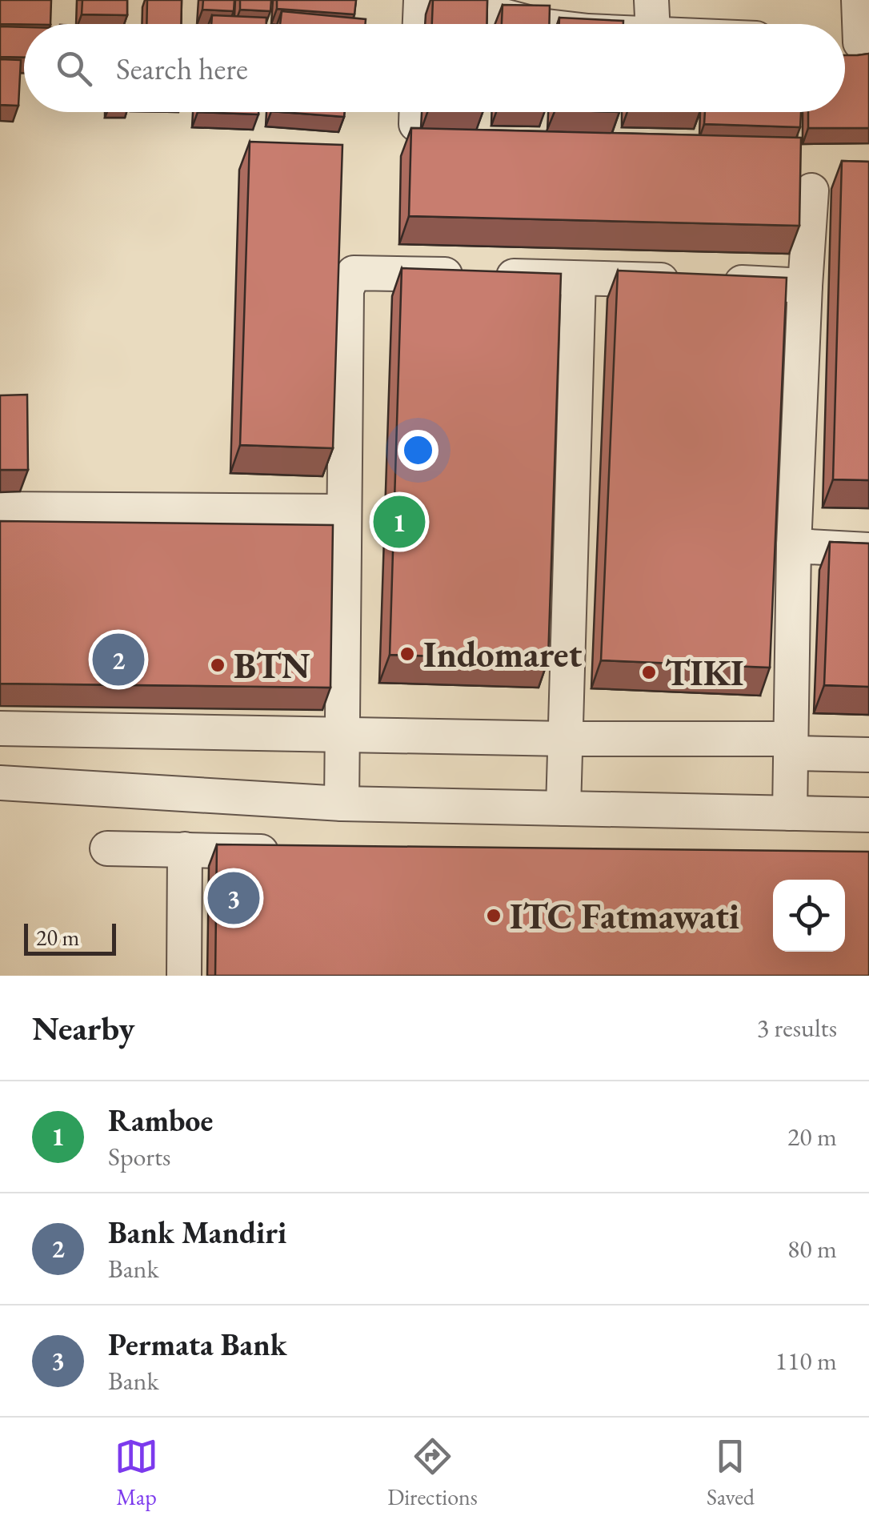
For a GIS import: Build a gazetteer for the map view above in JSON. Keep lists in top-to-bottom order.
{
  "places": [
    "Indomaret",
    "BTN",
    "TIKI",
    "ITC Fatmawati"
  ],
  "scale_bar": "20 m",
  "page": {
    "search": "Search here",
    "pins": ["1", "2", "3"],
    "scale": "20 m",
    "heading": ["Nearby", "3 results"],
    "list": [
      {
        "mark": "1",
        "name": "Ramboe",
        "note": "Sports",
        "value": "20 m"
      },
      {
        "mark": "2",
        "name": "Bank Mandiri",
        "note": "Bank",
        "value": "80 m"
      },
      {
        "mark": "3",
        "name": "Permata Bank",
        "note": "Bank",
        "value": "110 m"
      }
    ],
    "nav": ["Map", "Directions", "Saved"]
  }
}
